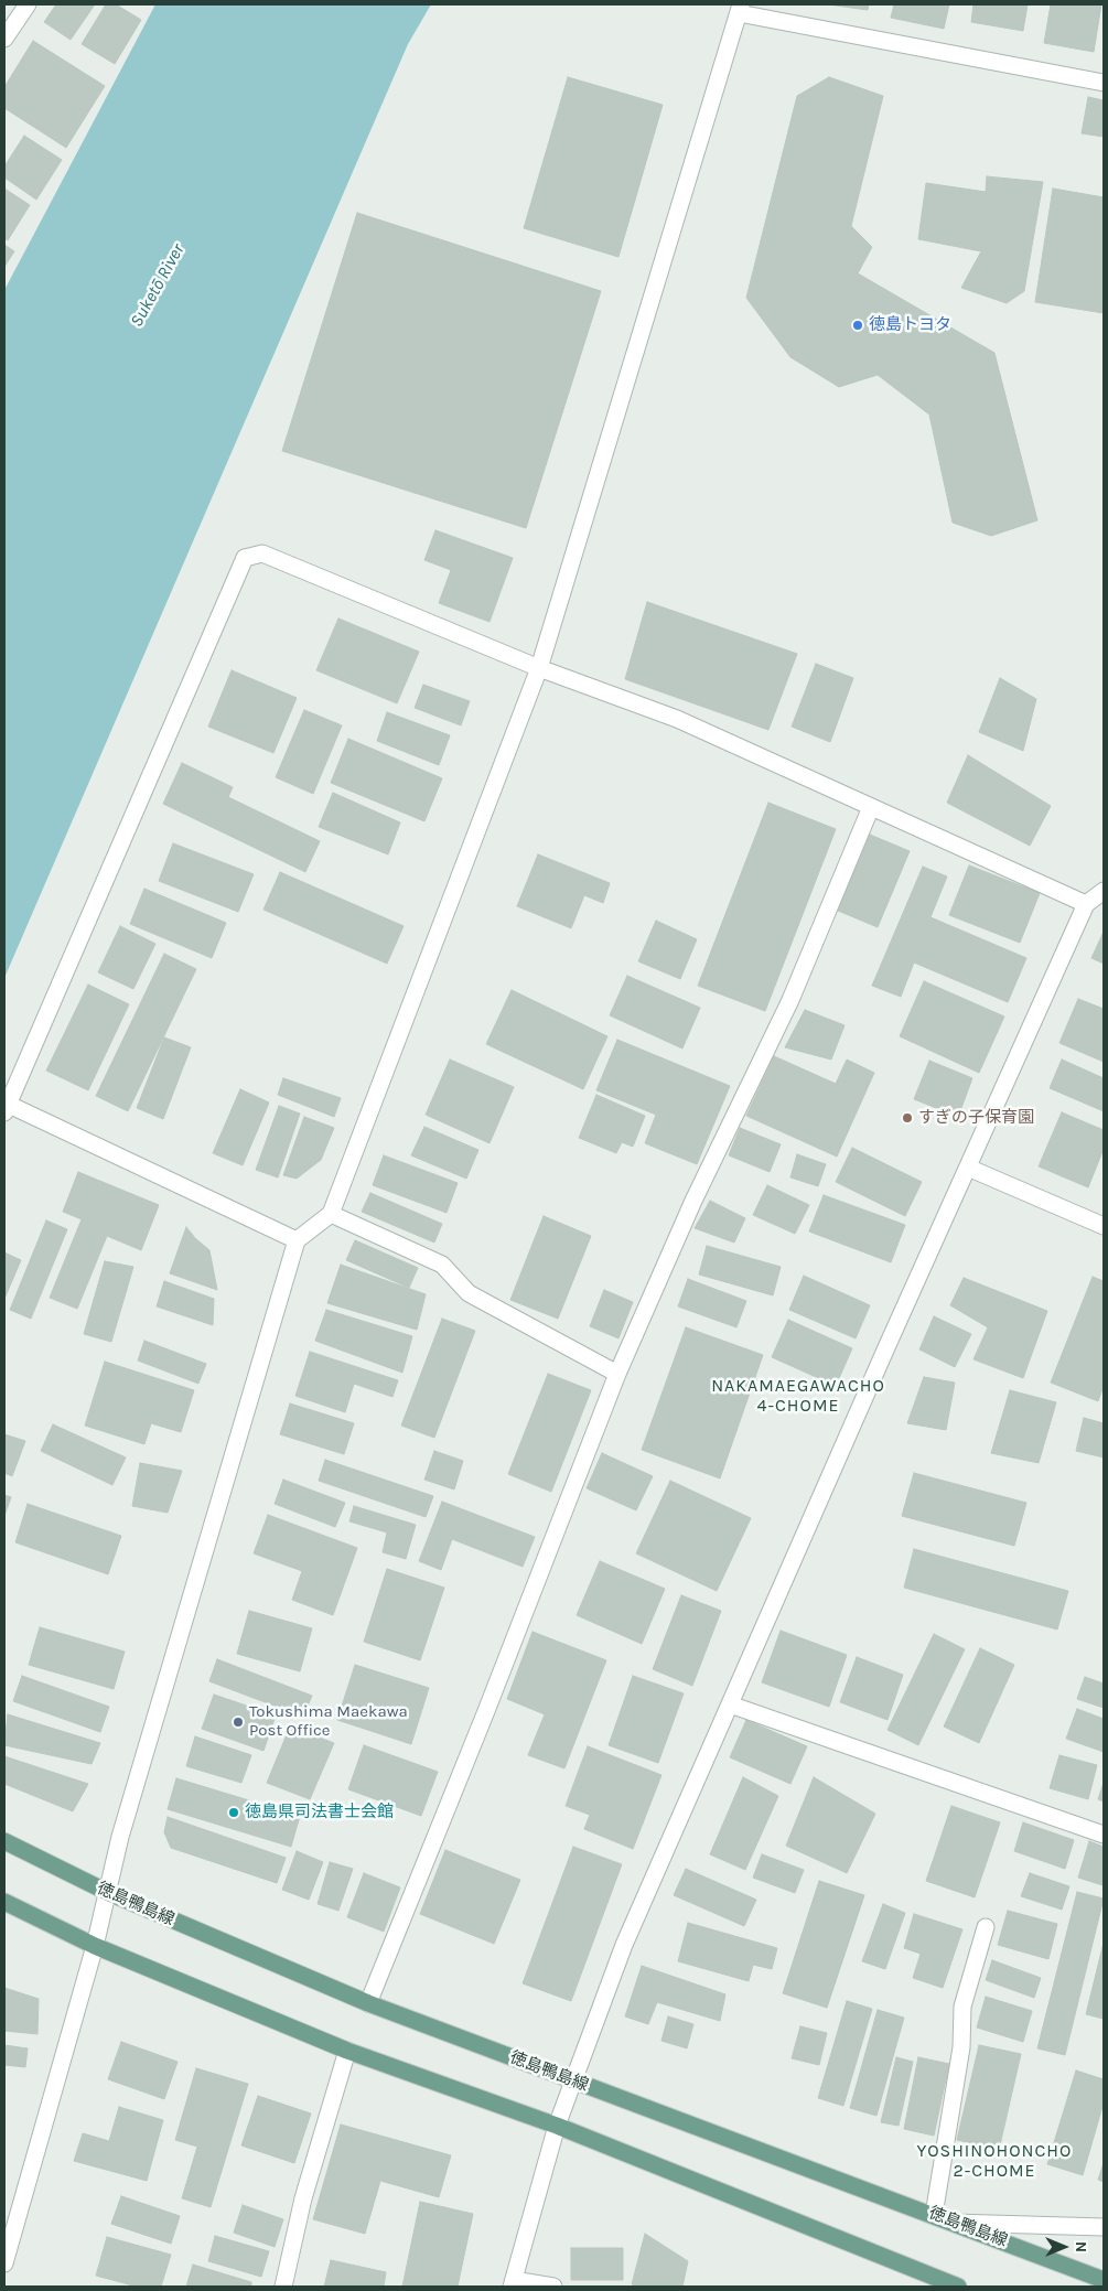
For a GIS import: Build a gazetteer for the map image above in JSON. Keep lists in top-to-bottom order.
{
  "streets": {
    "main road": ["徳島鴨島線"]
  },
  "districts": ["NAKAMAEGAWACHO 4-CHOME", "YOSHINOHONCHO 2-CHOME"],
  "water": ["Suketō River"],
  "places": [
    "徳島トヨタ",
    "すぎの子保育園",
    "Tokushima Maekawa Post Office",
    "徳島県司法書士会館"
  ],
  "north": "right"
}
